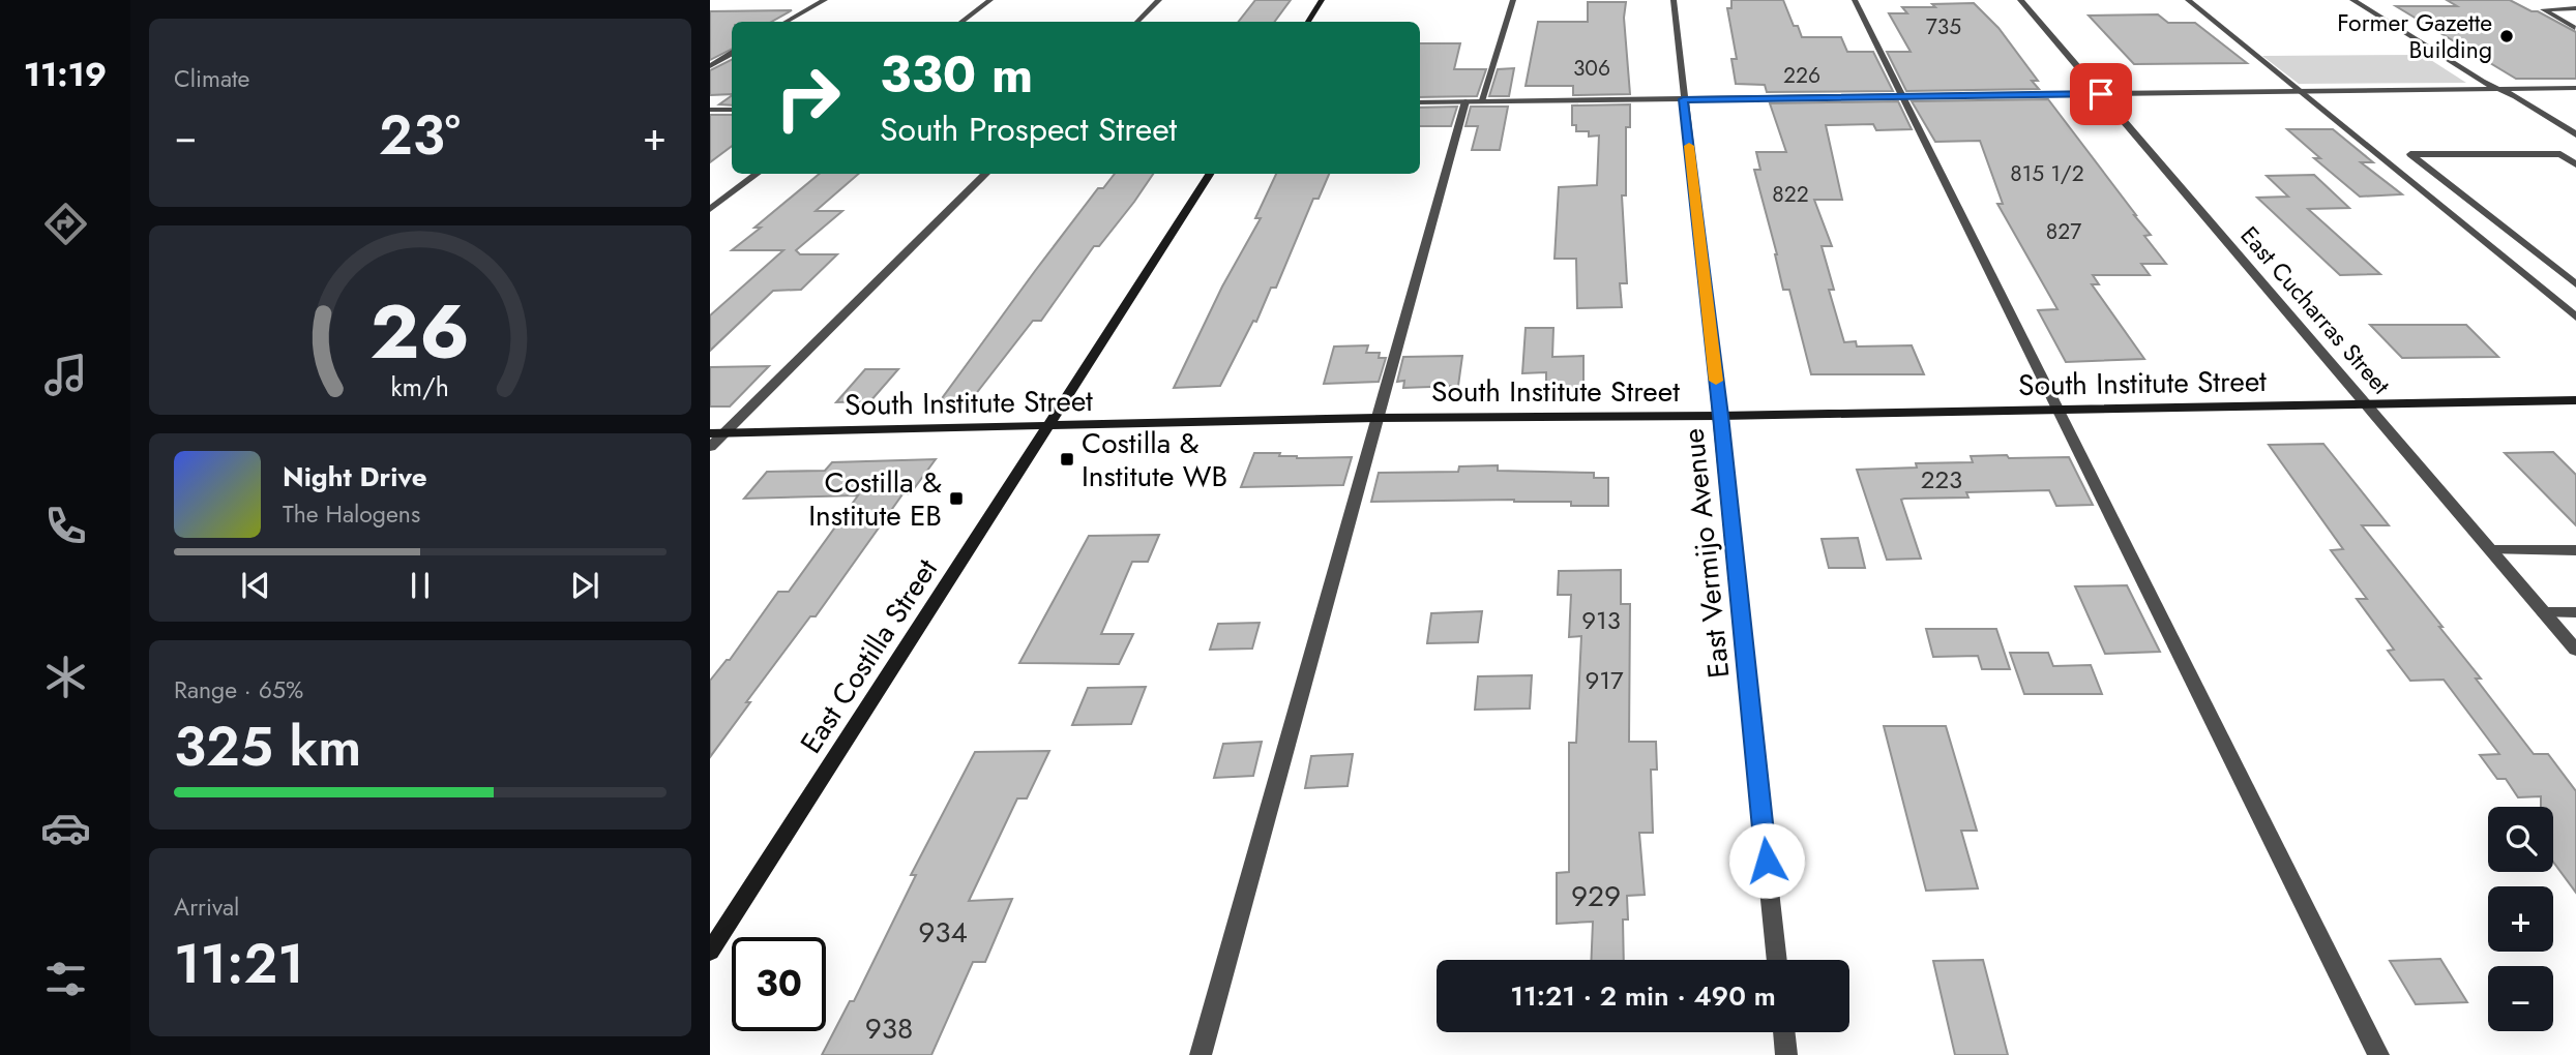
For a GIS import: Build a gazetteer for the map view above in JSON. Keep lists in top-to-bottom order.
{
  "streets": {
    "street": [
      "East Cucharras Street",
      "South Institute Street",
      "East Vermijo Avenue",
      "East Costilla Street"
    ]
  },
  "crossings": [
    ["East Cucharras Street", "South Institute Street"],
    ["South Institute Street", "East Vermijo Avenue"],
    ["South Institute Street", "East Costilla Street"]
  ],
  "places": {
    "other": ["Former Gazette Building"],
    "transit": ["Costilla & Institute WB", "Costilla & Institute EB"]
  },
  "house_numbers": [
    "735",
    "306",
    "226",
    "815 1/2",
    "822",
    "827",
    "223",
    "913",
    "917",
    "929",
    "934",
    "938"
  ],
  "page": {
    "tabs": "11:19",
    "tile": [
      "Climate",
      ["Range · 65%", "325 km"],
      ["Arrival", "11:21"]
    ],
    "turn": ["330 m", "South Prospect Street"],
    "heat": ["−", "23°", "+"],
    "song": ["Night Drive", "The Halogens"],
    "map_buttons": ["+", "−"],
    "limit": "30",
    "trip": "11:21 · 2 min · 490 m",
    "gauge": ["26", "km/h"]
  }
}
